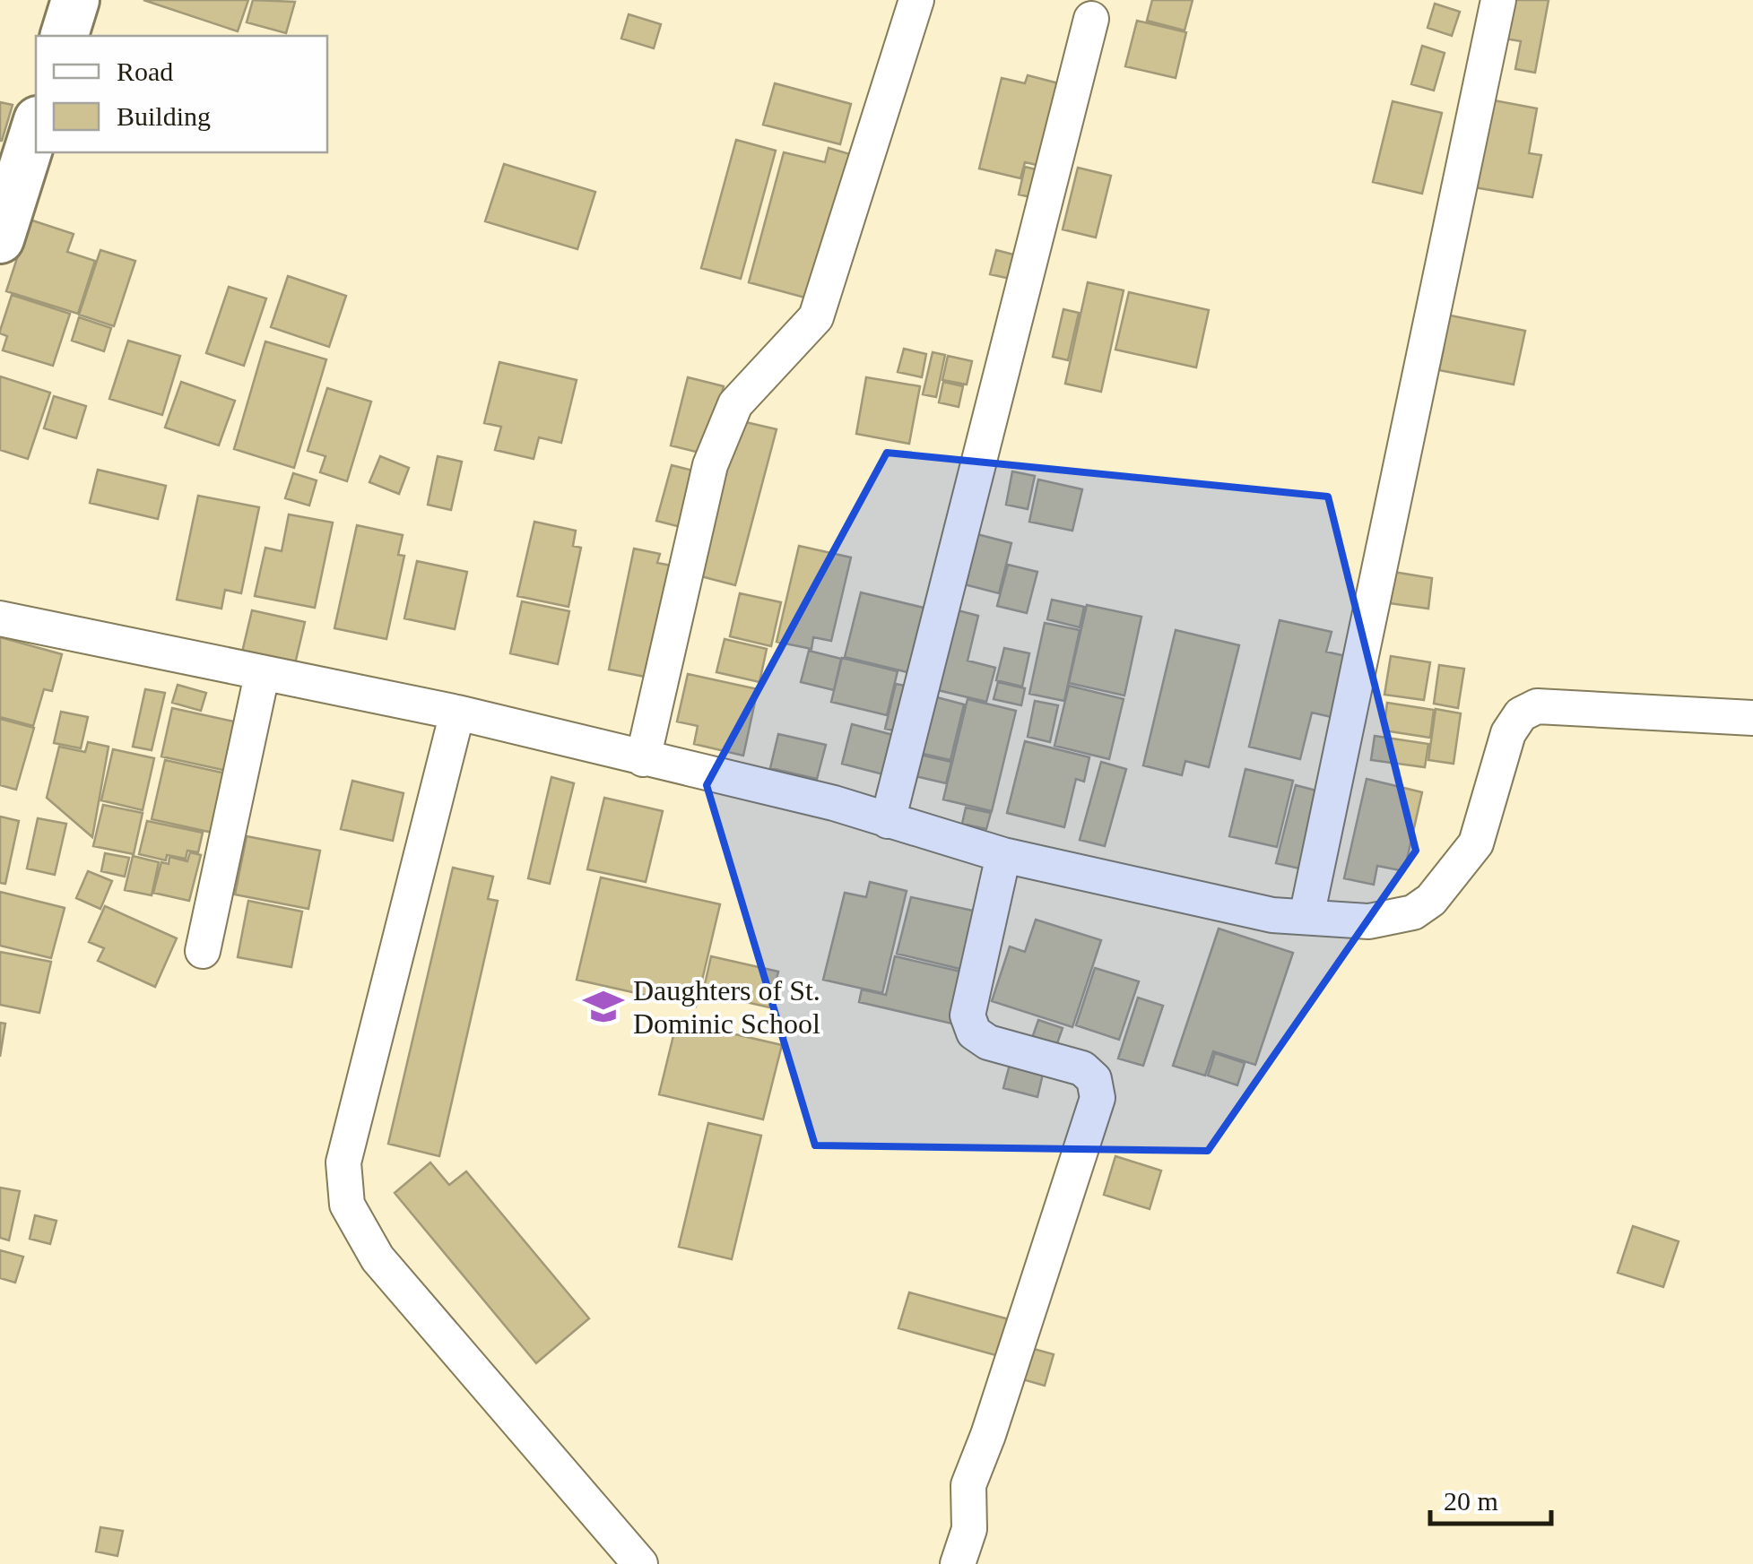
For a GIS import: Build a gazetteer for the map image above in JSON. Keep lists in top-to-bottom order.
{
  "places": {
    "school or university": ["Daughters of St. Dominic School"]
  },
  "legend": ["Road", "Building"],
  "scale_bar": "20 m"
}
